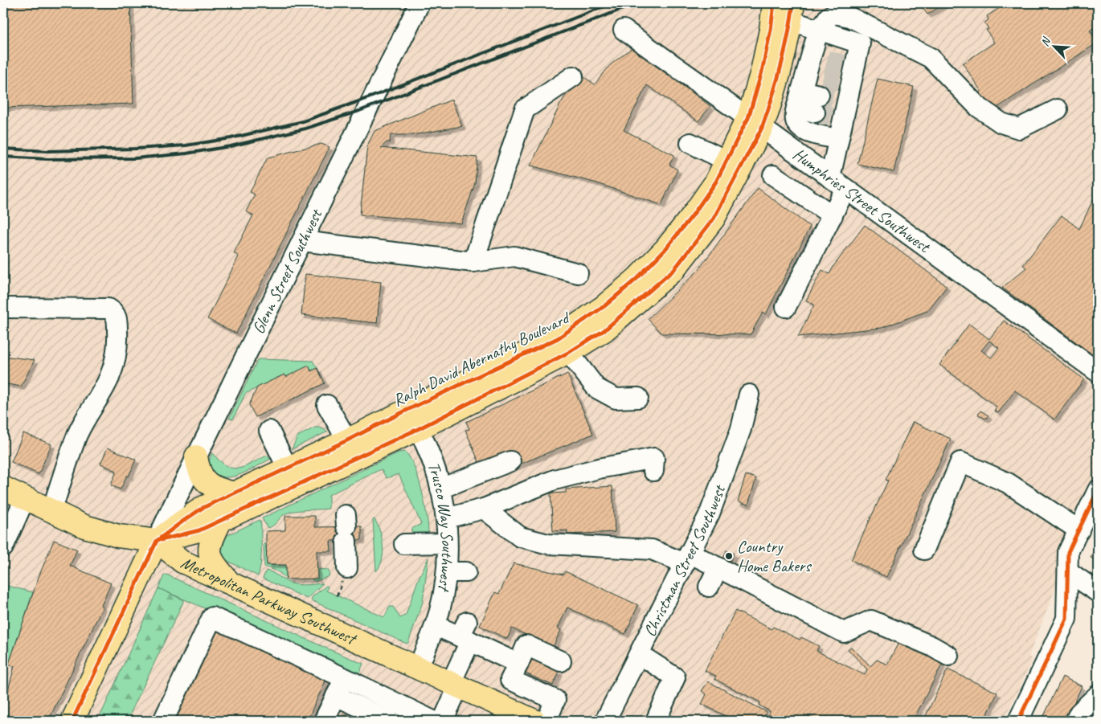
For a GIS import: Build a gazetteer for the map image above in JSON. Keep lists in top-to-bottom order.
{
  "streets": {
    "main road": ["Ralph David Abernathy Boulevard", "Metropolitan Parkway Southwest"],
    "street": [
      "Humphries Street Southwest",
      "Glenn Street Southwest",
      "Trusco Way Southwest",
      "Christman Street Southwest"
    ]
  },
  "crossings": [
    ["Humphries Street Southwest", "Ralph David Abernathy Boulevard"],
    ["Glenn Street Southwest", "Ralph David Abernathy Boulevard"],
    ["Glenn Street Southwest", "Metropolitan Parkway Southwest"],
    ["Ralph David Abernathy Boulevard", "Trusco Way Southwest"],
    ["Ralph David Abernathy Boulevard", "Metropolitan Parkway Southwest"],
    ["Trusco Way Southwest", "Metropolitan Parkway Southwest"]
  ],
  "places": ["Country Home Bakers"],
  "north": "top left"
}
